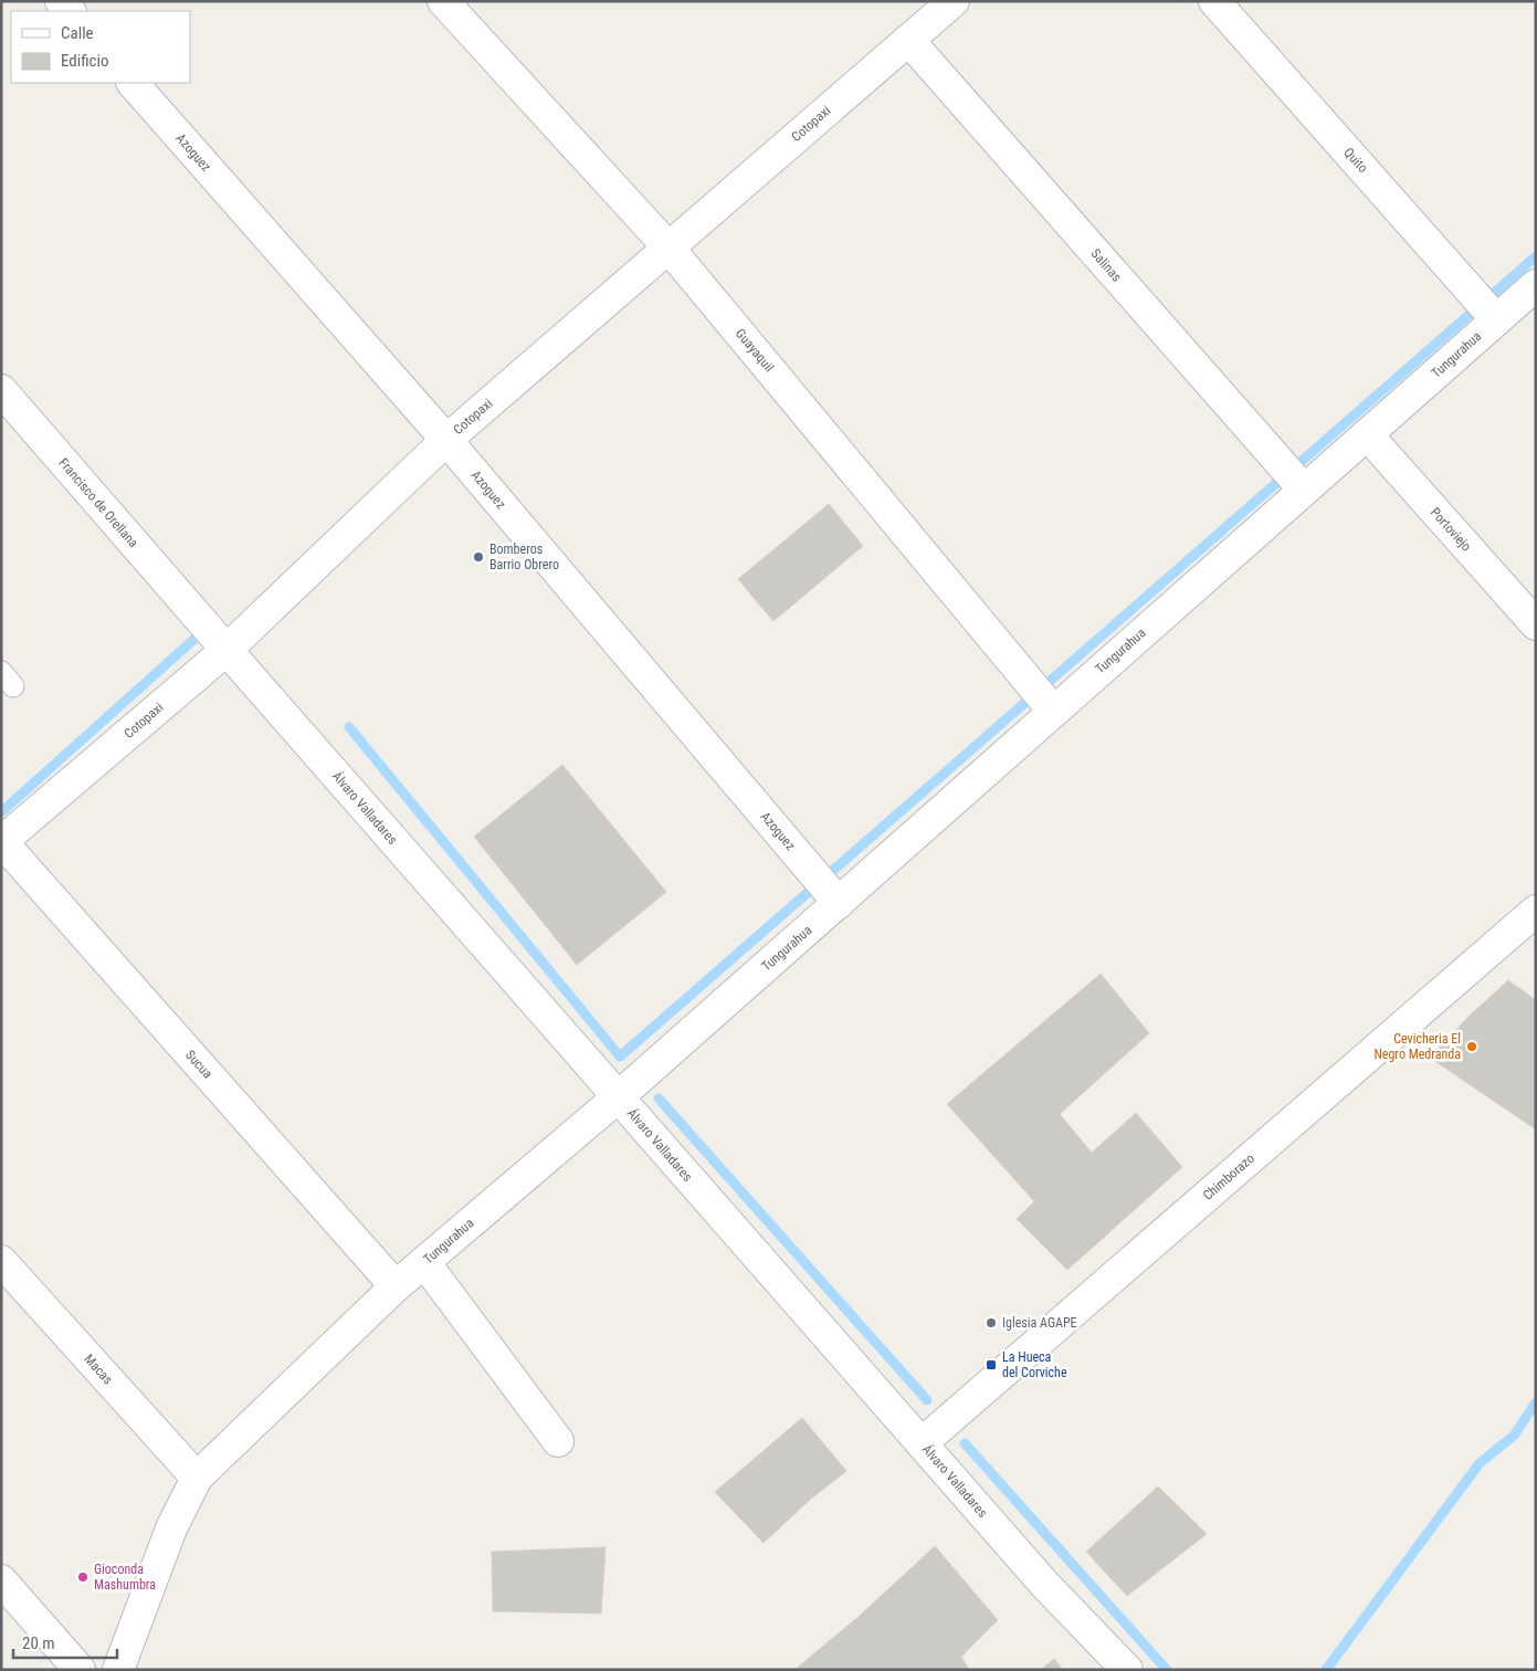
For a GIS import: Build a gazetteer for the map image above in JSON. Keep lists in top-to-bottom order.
{
  "streets": {
    "street": [
      "Cotopaxi",
      "Azoguez",
      "Quito",
      "Salinas",
      "Guayaquil",
      "Tungurahua",
      "Francisco de Orellana",
      "Portoviejo",
      "Álvaro Valladares",
      "Sucua",
      "Chimborazo",
      "Macas"
    ]
  },
  "crossings": [
    ["Cotopaxi", "Azoguez"],
    ["Cotopaxi", "Salinas"],
    ["Cotopaxi", "Guayaquil"],
    ["Cotopaxi", "Álvaro Valladares"],
    ["Cotopaxi", "Sucua"],
    ["Azoguez", "Tungurahua"],
    ["Quito", "Tungurahua"],
    ["Salinas", "Tungurahua"],
    ["Guayaquil", "Tungurahua"],
    ["Tungurahua", "Portoviejo"],
    ["Tungurahua", "Álvaro Valladares"],
    ["Tungurahua", "Sucua"],
    ["Tungurahua", "Macas"],
    ["Francisco de Orellana", "Álvaro Valladares"],
    ["Álvaro Valladares", "Chimborazo"]
  ],
  "places": {
    "other": [
      "Bomberos Barrio Obrero",
      "Cevicheria El Negro Medranda",
      "Iglesia AGAPE",
      "Gioconda Mashumbra"
    ],
    "transit": ["La Hueca del Corviche"]
  },
  "legend": ["Calle", "Edificio"],
  "scale_bar": "20 m"
}
